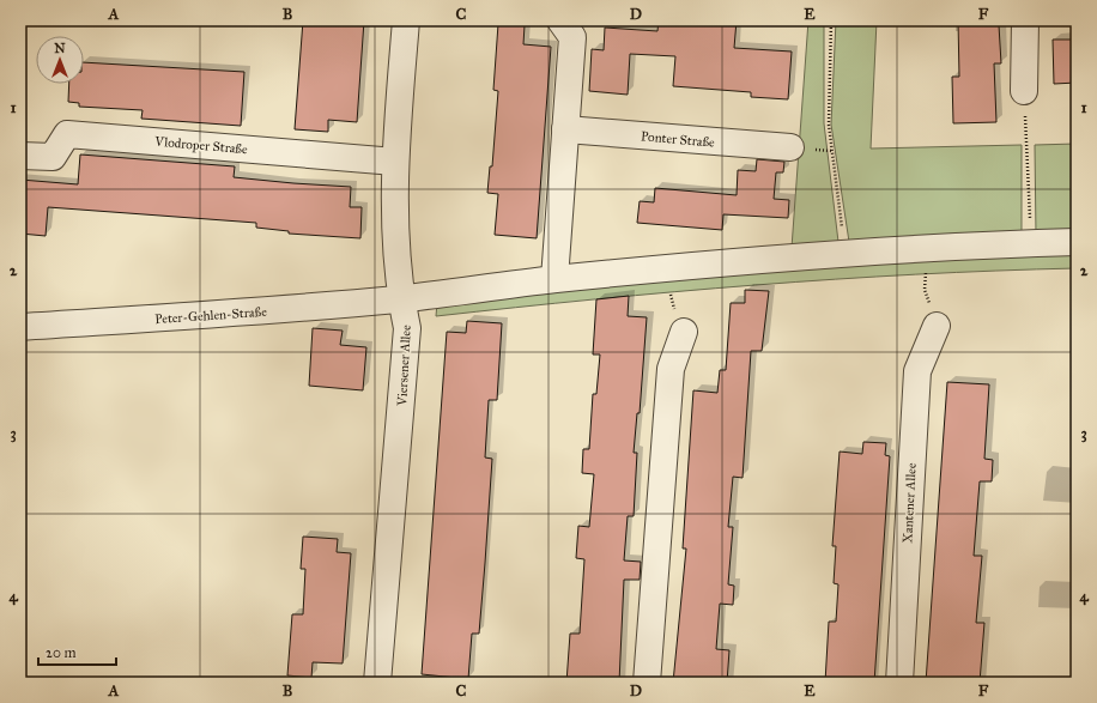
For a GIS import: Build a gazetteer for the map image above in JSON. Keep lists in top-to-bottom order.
{
  "streets": {
    "street": [
      "Ponter Straße",
      "Vlodroper Straße",
      "Peter-Gehlen-Straße",
      "Viersener Allee",
      "Xantener Allee"
    ]
  },
  "crossings": [
    ["Vlodroper Straße", "Viersener Allee"],
    ["Peter-Gehlen-Straße", "Viersener Allee"]
  ],
  "scale_bar": "20 m",
  "north": "top",
  "grid": {
    "columns": [
      "A",
      "B",
      "C",
      "D",
      "E",
      "F"
    ],
    "rows": [
      "1",
      "2",
      "3",
      "4"
    ]
  }
}
